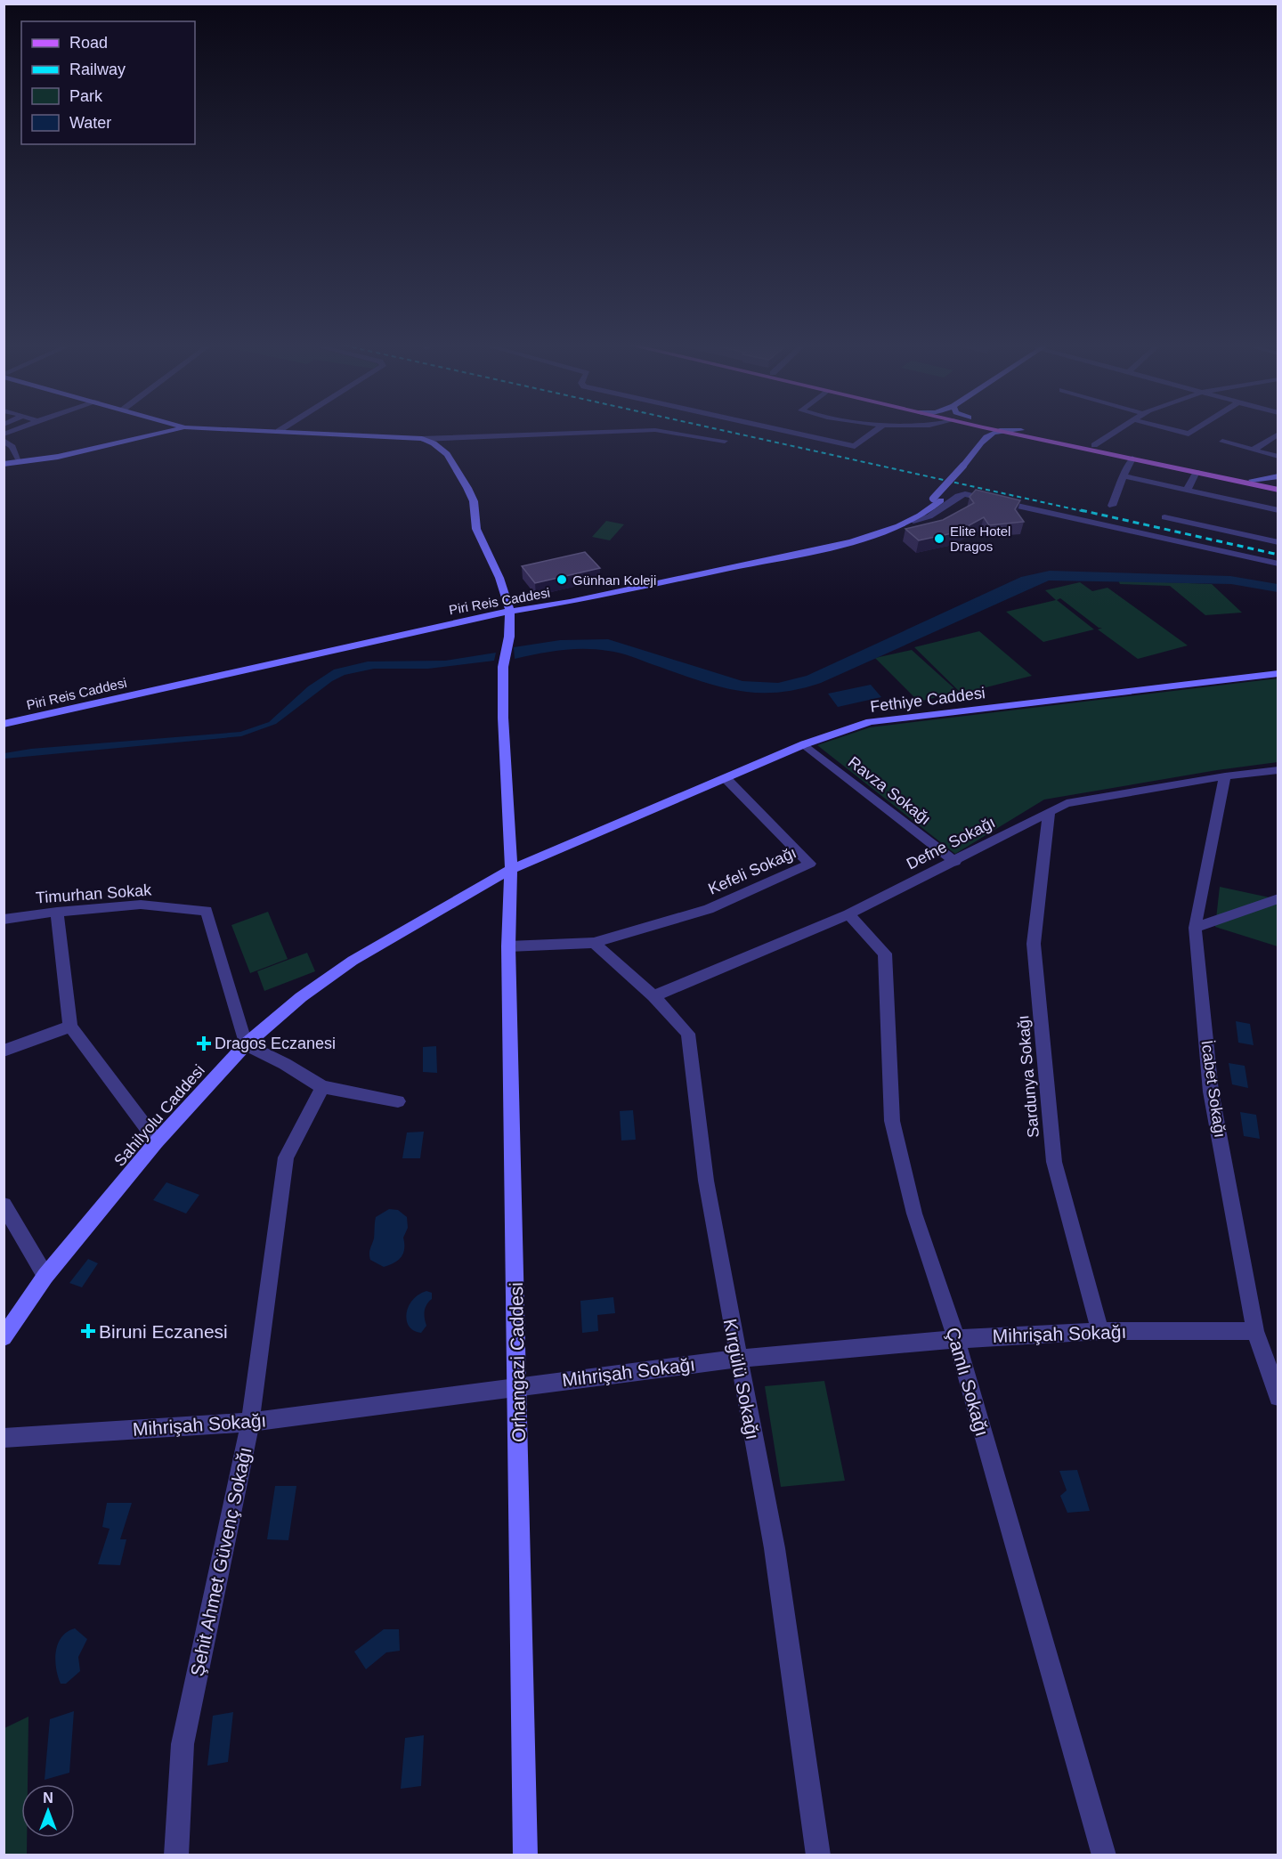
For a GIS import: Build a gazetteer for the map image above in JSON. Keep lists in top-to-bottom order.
{
  "streets": {
    "street": [
      "Piri Reis Caddesi",
      "Fethiye Caddesi",
      "Ravza Sokağı",
      "Defne Sokağı",
      "Kefeli Sokağı",
      "Timurhan Sokak",
      "Sardunya Sokağı",
      "İcabet Sokağı",
      "Sahilyolu Caddesi",
      "Mihrişah Sokağı",
      "Orhangazi Caddesi",
      "Kırgülü Sokağı",
      "Çamlı Sokağı",
      "Şehit Ahmet Güvenç Sokağı"
    ]
  },
  "crossings": [
    ["Piri Reis Caddesi", "Orhangazi Caddesi"],
    ["Fethiye Caddesi", "Ravza Sokağı"],
    ["Fethiye Caddesi", "Kefeli Sokağı"],
    ["Fethiye Caddesi", "Sahilyolu Caddesi"],
    ["Fethiye Caddesi", "Orhangazi Caddesi"],
    ["Ravza Sokağı", "Defne Sokağı"],
    ["Defne Sokağı", "Sardunya Sokağı"],
    ["Defne Sokağı", "İcabet Sokağı"],
    ["Defne Sokağı", "Kırgülü Sokağı"],
    ["Defne Sokağı", "Çamlı Sokağı"],
    ["Kefeli Sokağı", "Kırgülü Sokağı"],
    ["Timurhan Sokak", "Sahilyolu Caddesi"],
    ["Sardunya Sokağı", "Mihrişah Sokağı"],
    ["İcabet Sokağı", "Mihrişah Sokağı"],
    ["Sahilyolu Caddesi", "Orhangazi Caddesi"],
    ["Mihrişah Sokağı", "Orhangazi Caddesi"],
    ["Mihrişah Sokağı", "Kırgülü Sokağı"],
    ["Mihrişah Sokağı", "Çamlı Sokağı"],
    ["Mihrişah Sokağı", "Şehit Ahmet Güvenç Sokağı"]
  ],
  "places": {
    "other": ["Elite Hotel Dragos", "Günhan Koleji"],
    "health": ["Dragos Eczanesi", "Biruni Eczanesi"]
  },
  "legend": [
    "Road",
    "Railway",
    "Park",
    "Water"
  ],
  "north": "top"
}
